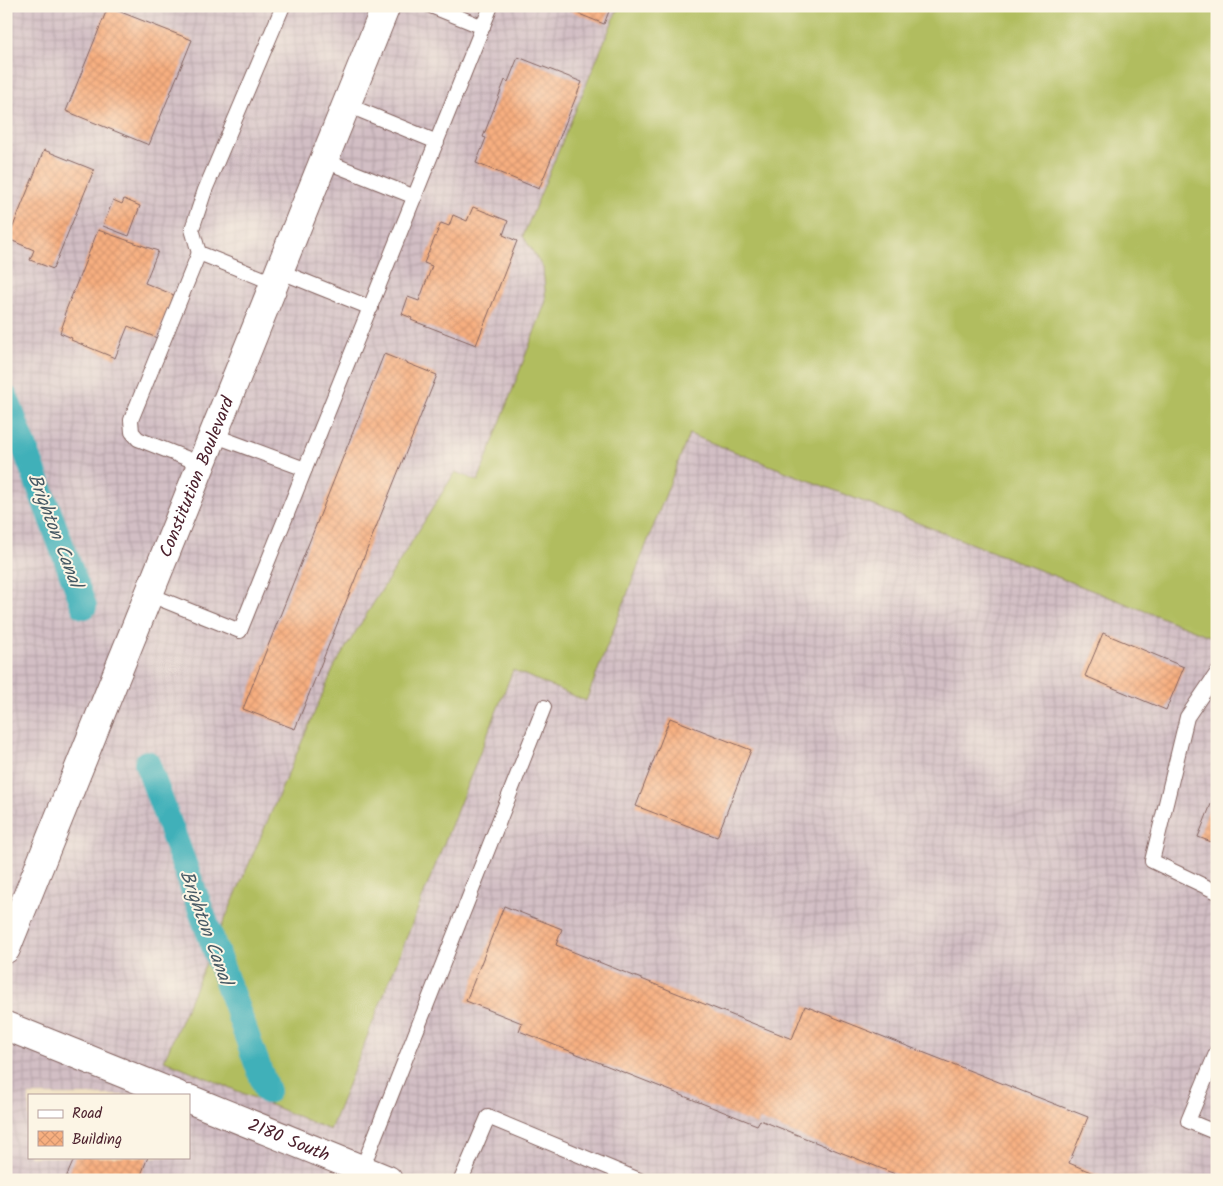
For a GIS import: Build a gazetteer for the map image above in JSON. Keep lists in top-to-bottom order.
{
  "streets": {
    "street": ["Constitution Boulevard", "2180 South"]
  },
  "water": ["Brighton Canal"],
  "legend": ["Road", "Building"]
}
